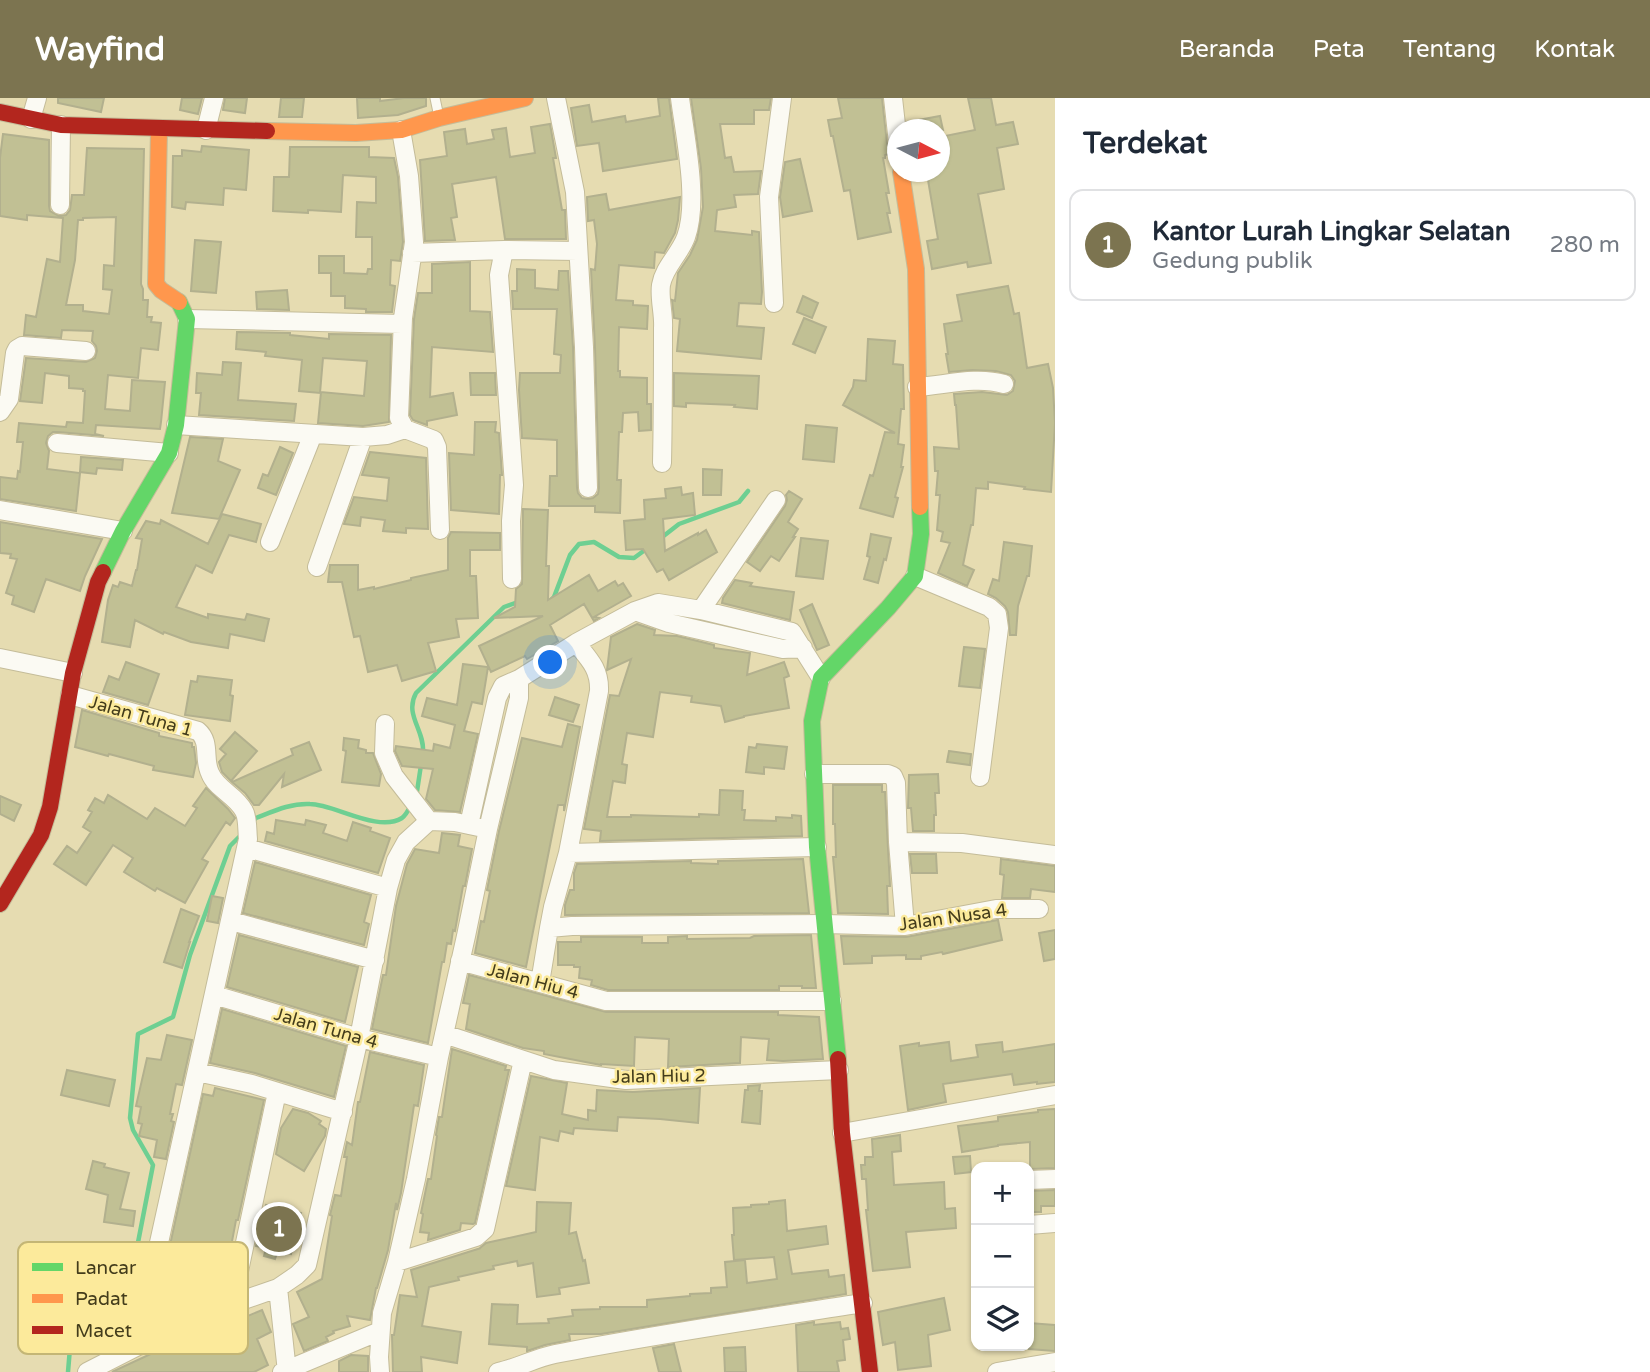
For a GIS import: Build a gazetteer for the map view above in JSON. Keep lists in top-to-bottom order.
{
  "streets": {
    "street": [
      "Jalan Tuna 1",
      "Jalan Nusa 4",
      "Jalan Hiu 4",
      "Jalan Tuna 4",
      "Jalan Hiu 2"
    ]
  },
  "legend": ["Lancar", "Padat", "Macet"],
  "north": "right",
  "page": {
    "header": "Wayfind",
    "nav": [
      "Beranda",
      "Peta",
      "Tentang",
      "Kontak"
    ],
    "heading": "Terdekat",
    "list": [
      {
        "mark": "1",
        "name": "Kantor Lurah Lingkar Selatan",
        "note": "Gedung publik",
        "value": "280 m"
      }
    ],
    "map_buttons": ["+", "−"],
    "pins": "1"
  }
}
